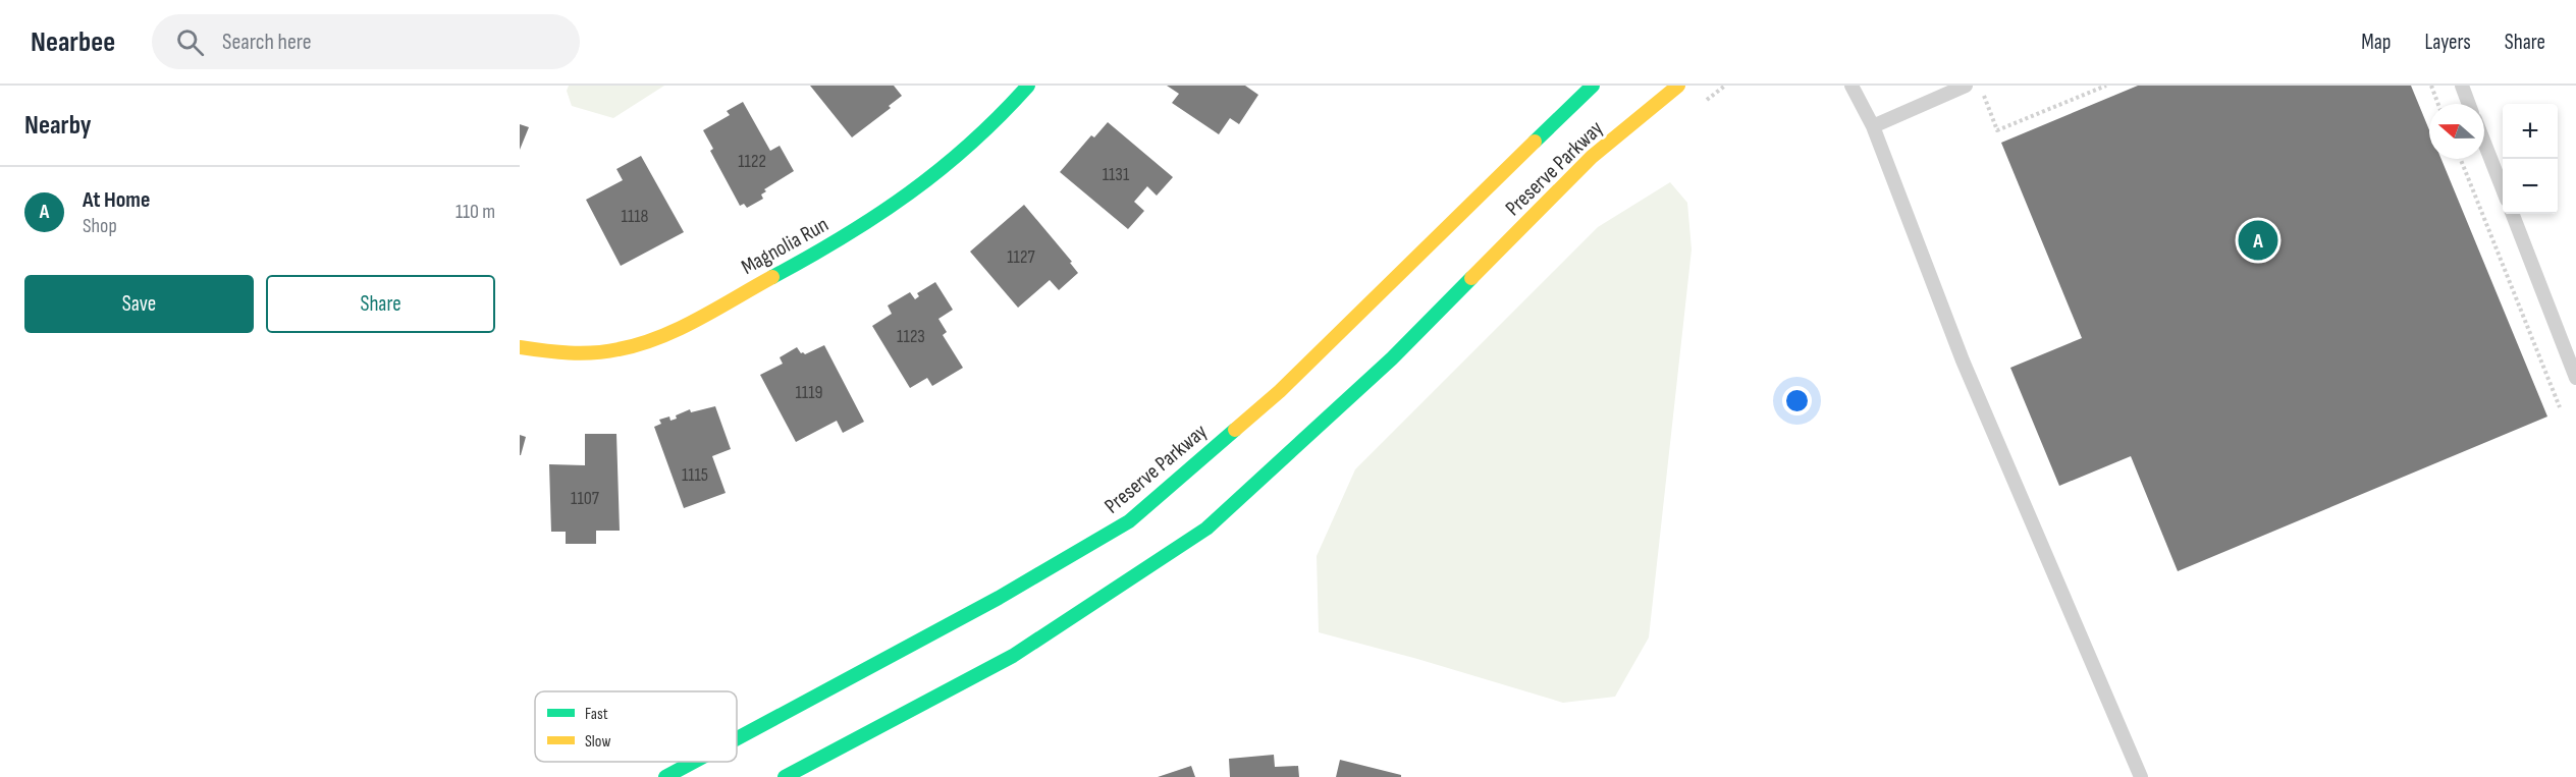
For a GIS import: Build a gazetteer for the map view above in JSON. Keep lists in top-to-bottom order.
{
  "streets": {
    "street": ["Preserve Parkway", "Magnolia Run"]
  },
  "house_numbers": [
    "1122",
    "1131",
    "1118",
    "1127",
    "1123",
    "1119",
    "1115",
    "1107"
  ],
  "legend": ["Fast", "Slow"],
  "north": "left",
  "page": {
    "header": "Nearbee",
    "search": "Search here",
    "nav": ["Map", "Layers", "Share"],
    "heading": "Nearby",
    "map_buttons": ["+", "−"],
    "list": [
      {
        "mark": "A",
        "name": "At Home",
        "note": "Shop",
        "value": "110 m"
      }
    ],
    "pins": "A",
    "buttons": ["Save", "Share"]
  }
}
